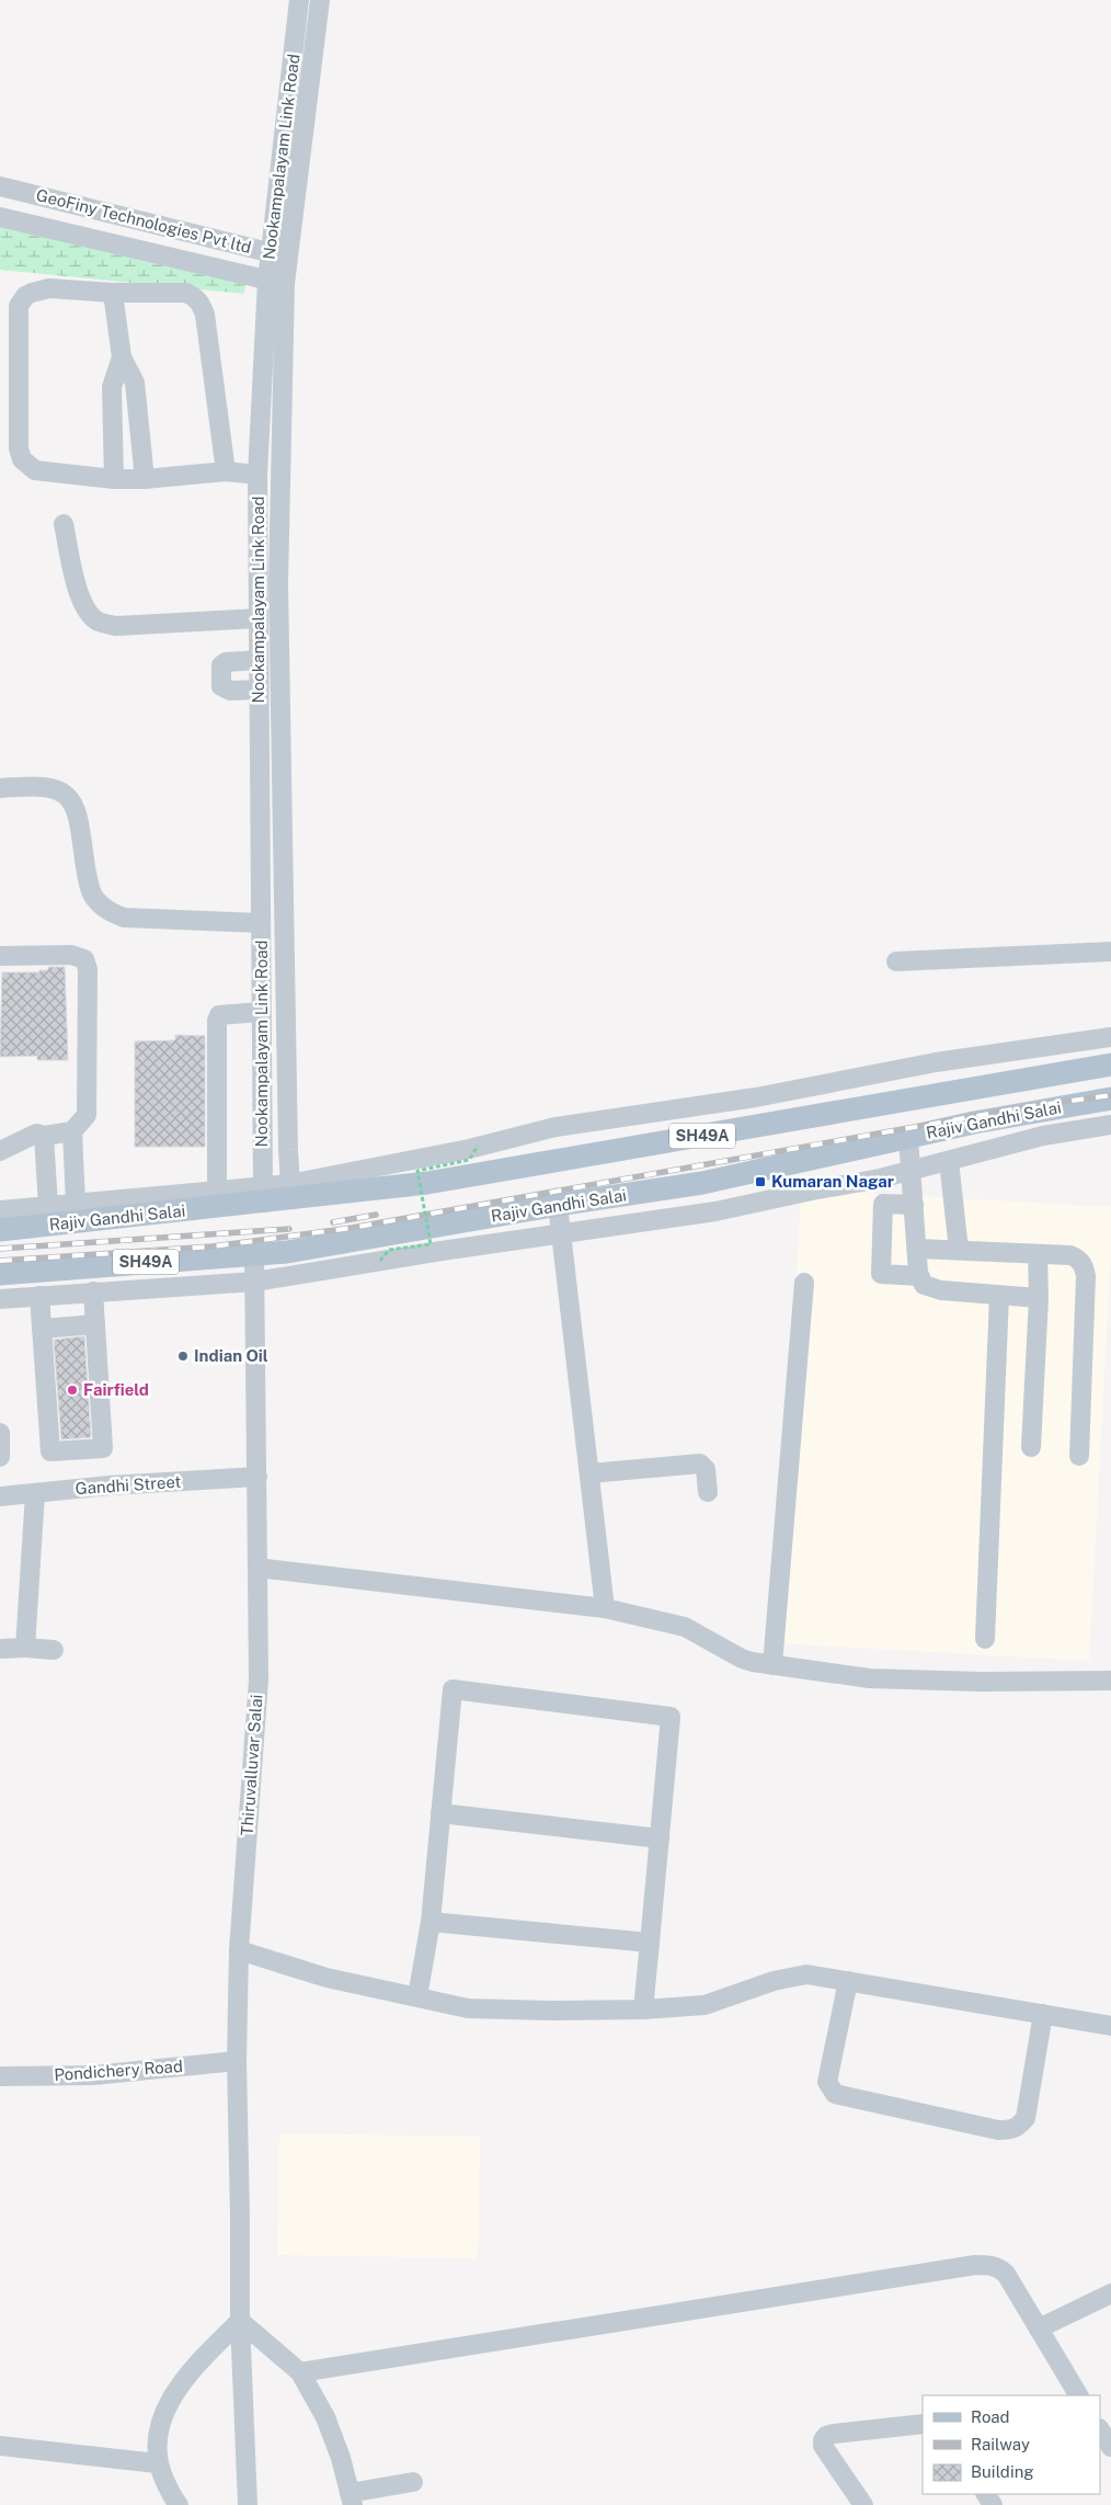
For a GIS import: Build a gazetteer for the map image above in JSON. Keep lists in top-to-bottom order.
{
  "streets": {
    "main road": ["Rajiv Gandhi Salai", "SH49A"],
    "street": [
      "Nookampalayam Link Road",
      "GeoFiny Technologies Pvt ltd",
      "Gandhi Street",
      "Thiruvalluvar Salai",
      "Pondichery Road"
    ]
  },
  "crossings": [
    ["Nookampalayam Link Road", "GeoFiny Technologies Pvt ltd"],
    ["Nookampalayam Link Road", "Rajiv Gandhi Salai"],
    ["Rajiv Gandhi Salai", "Thiruvalluvar Salai"],
    ["Gandhi Street", "Thiruvalluvar Salai"],
    ["Thiruvalluvar Salai", "Pondichery Road"]
  ],
  "places": {
    "transit": ["Kumaran Nagar"],
    "other": ["Indian Oil", "Fairfield"]
  },
  "legend": ["Road", "Railway", "Building"]
}
